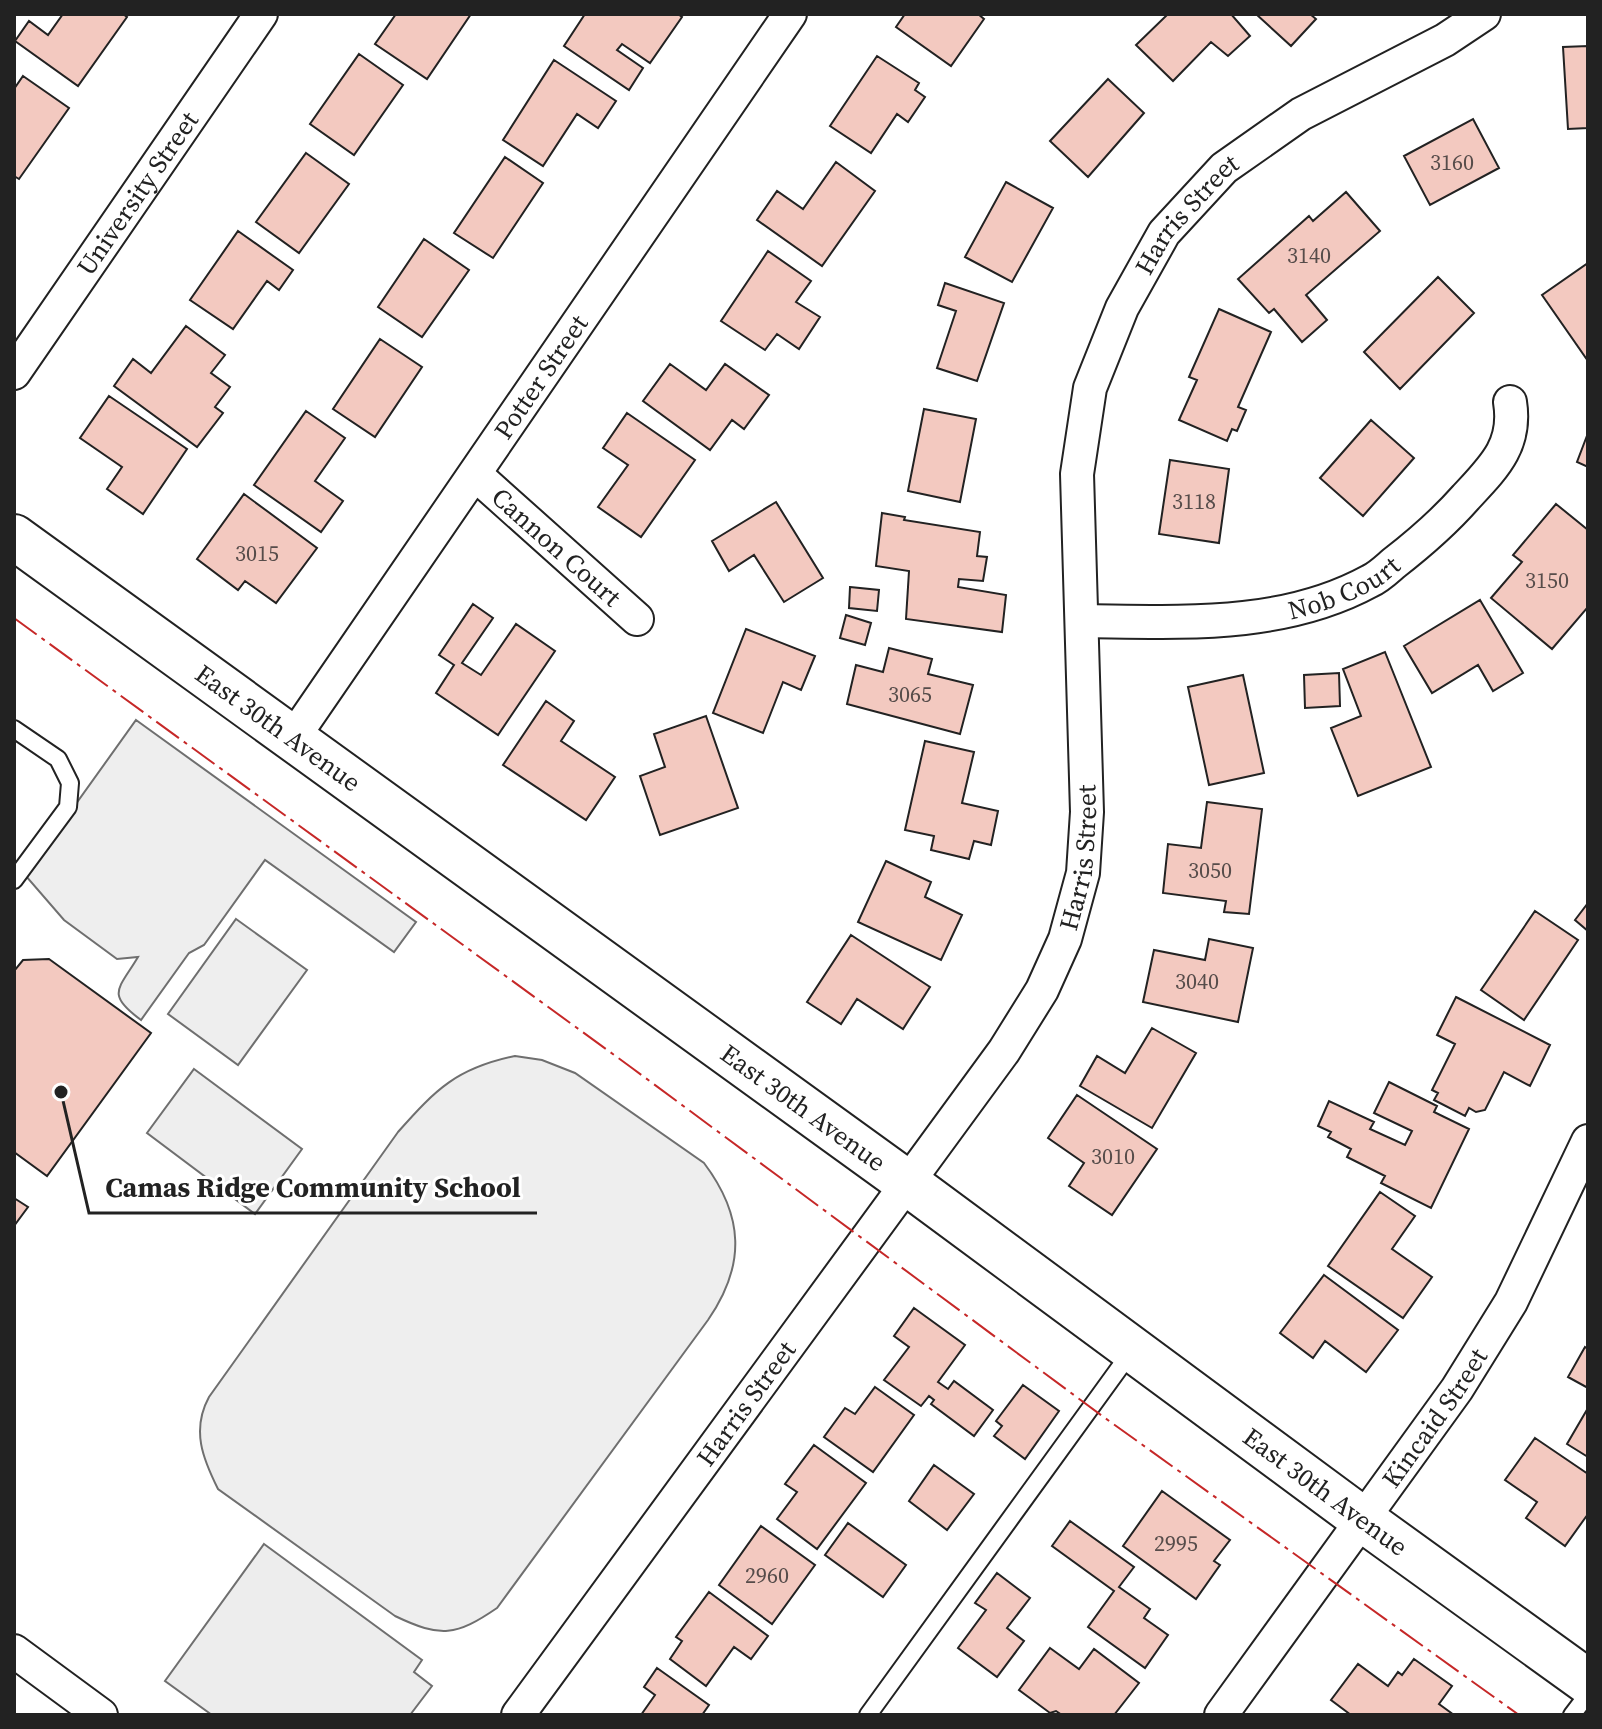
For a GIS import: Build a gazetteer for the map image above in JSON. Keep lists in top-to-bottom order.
{
  "streets": {
    "main road": ["East 30th Avenue"],
    "street": [
      "University Street",
      "Harris Street",
      "Potter Street",
      "Cannon Court",
      "Nob Court",
      "Kincaid Street"
    ]
  },
  "crossings": [
    ["Harris Street", "Nob Court"],
    ["Harris Street", "East 30th Avenue"],
    ["Potter Street", "Cannon Court"],
    ["Potter Street", "East 30th Avenue"],
    ["East 30th Avenue", "Kincaid Street"]
  ],
  "places": ["Camas Ridge Community School"],
  "house_numbers": [
    "3160",
    "3140",
    "3118",
    "3015",
    "3150",
    "3065",
    "3050",
    "3040",
    "3010",
    "2995",
    "2960"
  ]
}
